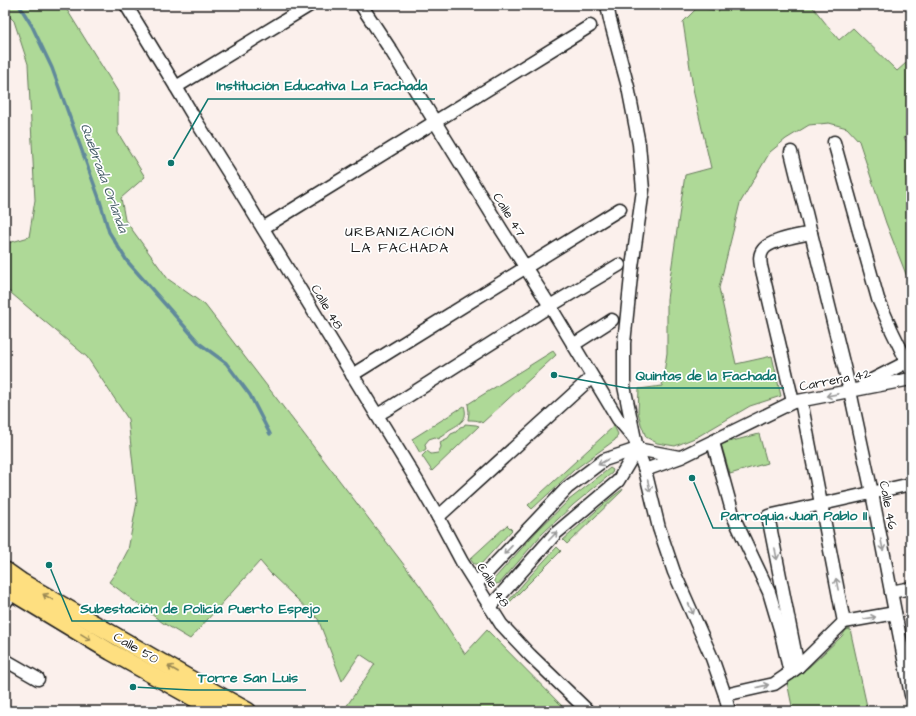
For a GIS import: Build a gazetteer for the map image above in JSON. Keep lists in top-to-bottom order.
{
  "streets": {
    "main road": ["Calle 50"],
    "street": [
      "Calle 47",
      "Calle 48",
      "Carrera 42",
      "Calle 46"
    ]
  },
  "crossings": [
    ["Carrera 42", "Calle 46"]
  ],
  "districts": ["URBANIZACIÓN LA FACHADA"],
  "water": ["Quebrada Orlanda"],
  "places": [
    "Institución Educativa La Fachada",
    "Quintas de la Fachada",
    "Parroquia Juan Pablo II",
    "Subestación de Policía Puerto Espejo",
    "Torre San Luis"
  ]
}
